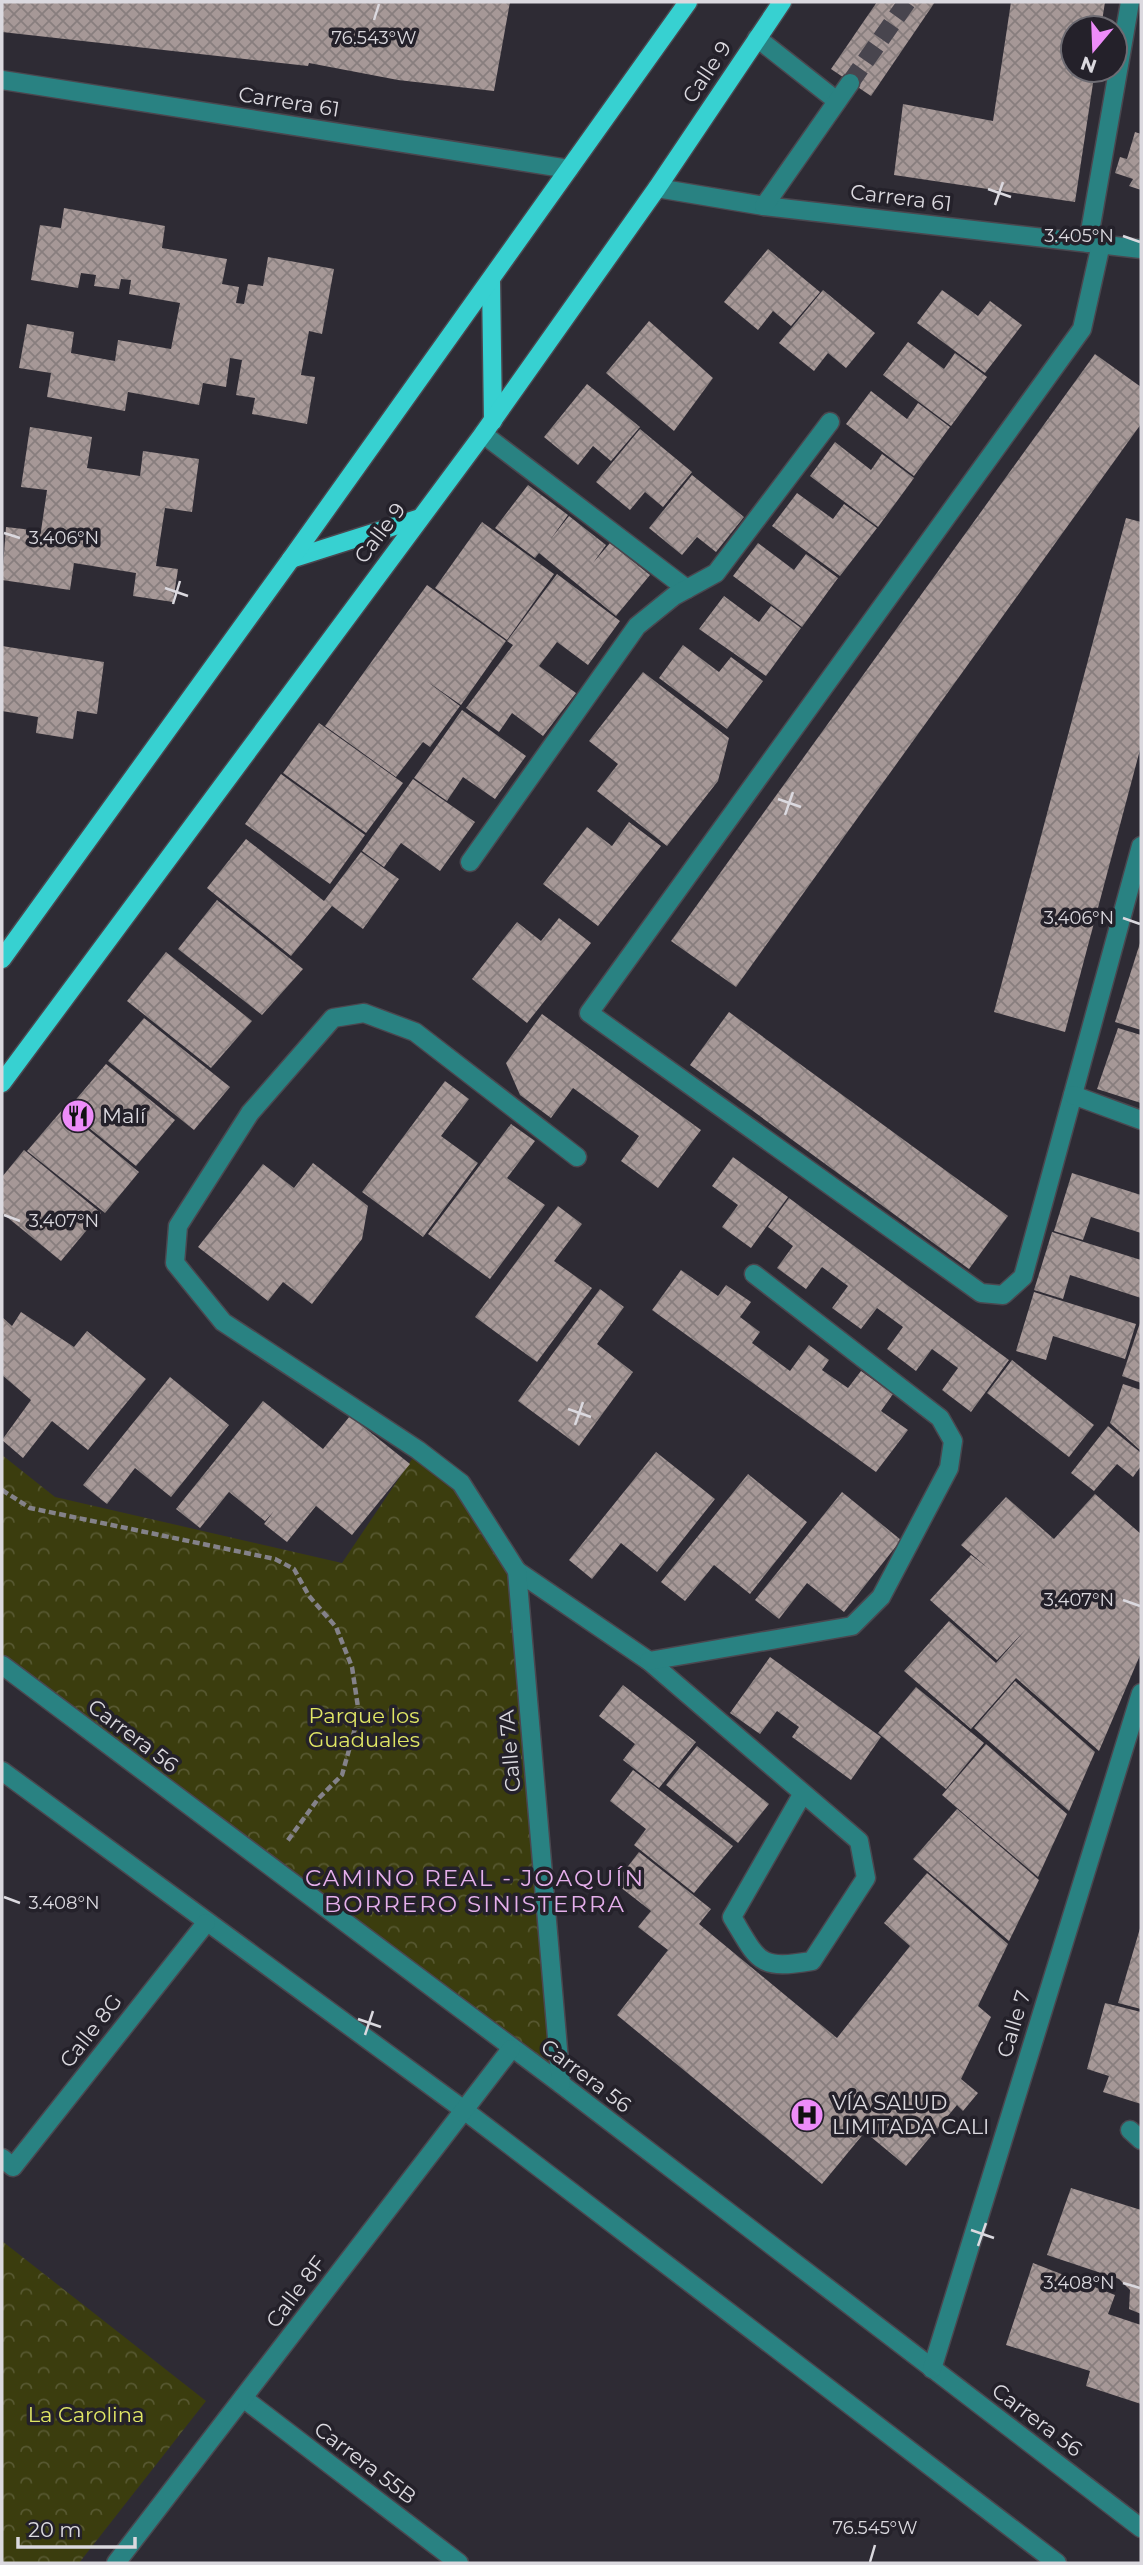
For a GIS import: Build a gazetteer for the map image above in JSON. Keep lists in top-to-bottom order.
{
  "streets": {
    "main road": ["Calle 9"],
    "street": [
      "Carrera 61",
      "Carrera 56",
      "Calle 7A",
      "Calle 7",
      "Calle 8G",
      "Calle 8F",
      "Carrera 55B"
    ]
  },
  "crossings": [
    ["Calle 9", "Carrera 61"],
    ["Carrera 56", "Calle 7A"],
    ["Carrera 56", "Calle 7"],
    ["Carrera 56", "Calle 8F"],
    ["Calle 8F", "Carrera 55B"]
  ],
  "districts": ["CAMINO REAL - JOAQUÍN BORRERO SINISTERRA"],
  "parks": ["Parque los Guaduales", "La Carolina"],
  "places": {
    "restaurant": ["Malí"],
    "hospital": ["VÍA SALUD LIMITADA CALI"]
  },
  "scale_bar": "20 m",
  "north": "bottom",
  "coordinates": [
    "76.543°W",
    "3.405°N",
    "3.406°N",
    "3.407°N",
    "3.408°N",
    "76.545°W"
  ]
}
